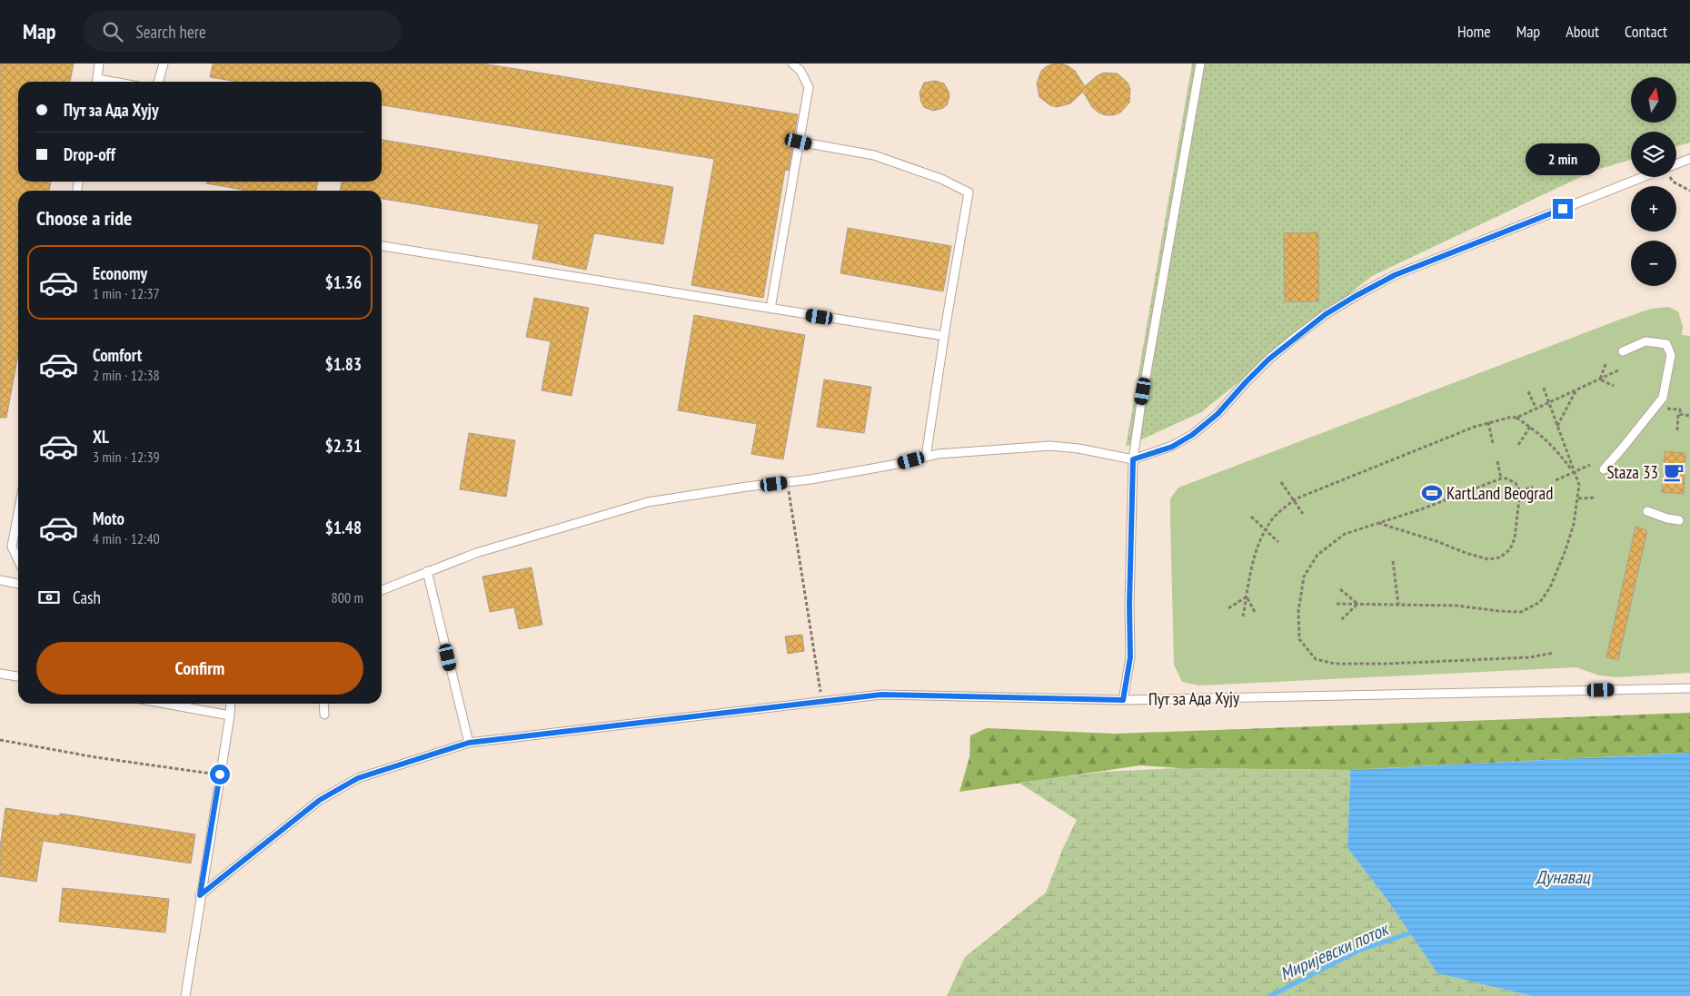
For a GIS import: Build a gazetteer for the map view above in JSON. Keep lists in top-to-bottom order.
{
  "streets": {
    "lane": ["Пут за Ада Хују"]
  },
  "water": ["Дунавац", "Миријевски поток"],
  "places": {
    "cafe": ["Staza 33"],
    "sports": ["KartLand Beograd"]
  },
  "north": "top",
  "page": {
    "header": "Map",
    "search": "Search here",
    "nav": [
      "Home",
      "Map",
      "About",
      "Contact"
    ],
    "map_buttons": ["+", "−"],
    "banner": ["Пут за Ада Хују", "Drop-off"],
    "bubble": "2 min",
    "heading": "Choose a ride",
    "list": [
      {
        "name": "Economy",
        "note": "1 min · 12:37",
        "value": "$1.36"
      },
      {
        "name": "Comfort",
        "note": "2 min · 12:38",
        "value": "$1.83"
      },
      {
        "name": "XL",
        "note": "3 min · 12:39",
        "value": "$2.31"
      },
      {
        "name": "Moto",
        "note": "4 min · 12:40",
        "value": "$1.48"
      }
    ],
    "pay": ["Cash", "800 m"],
    "buttons": "Confirm"
  }
}
